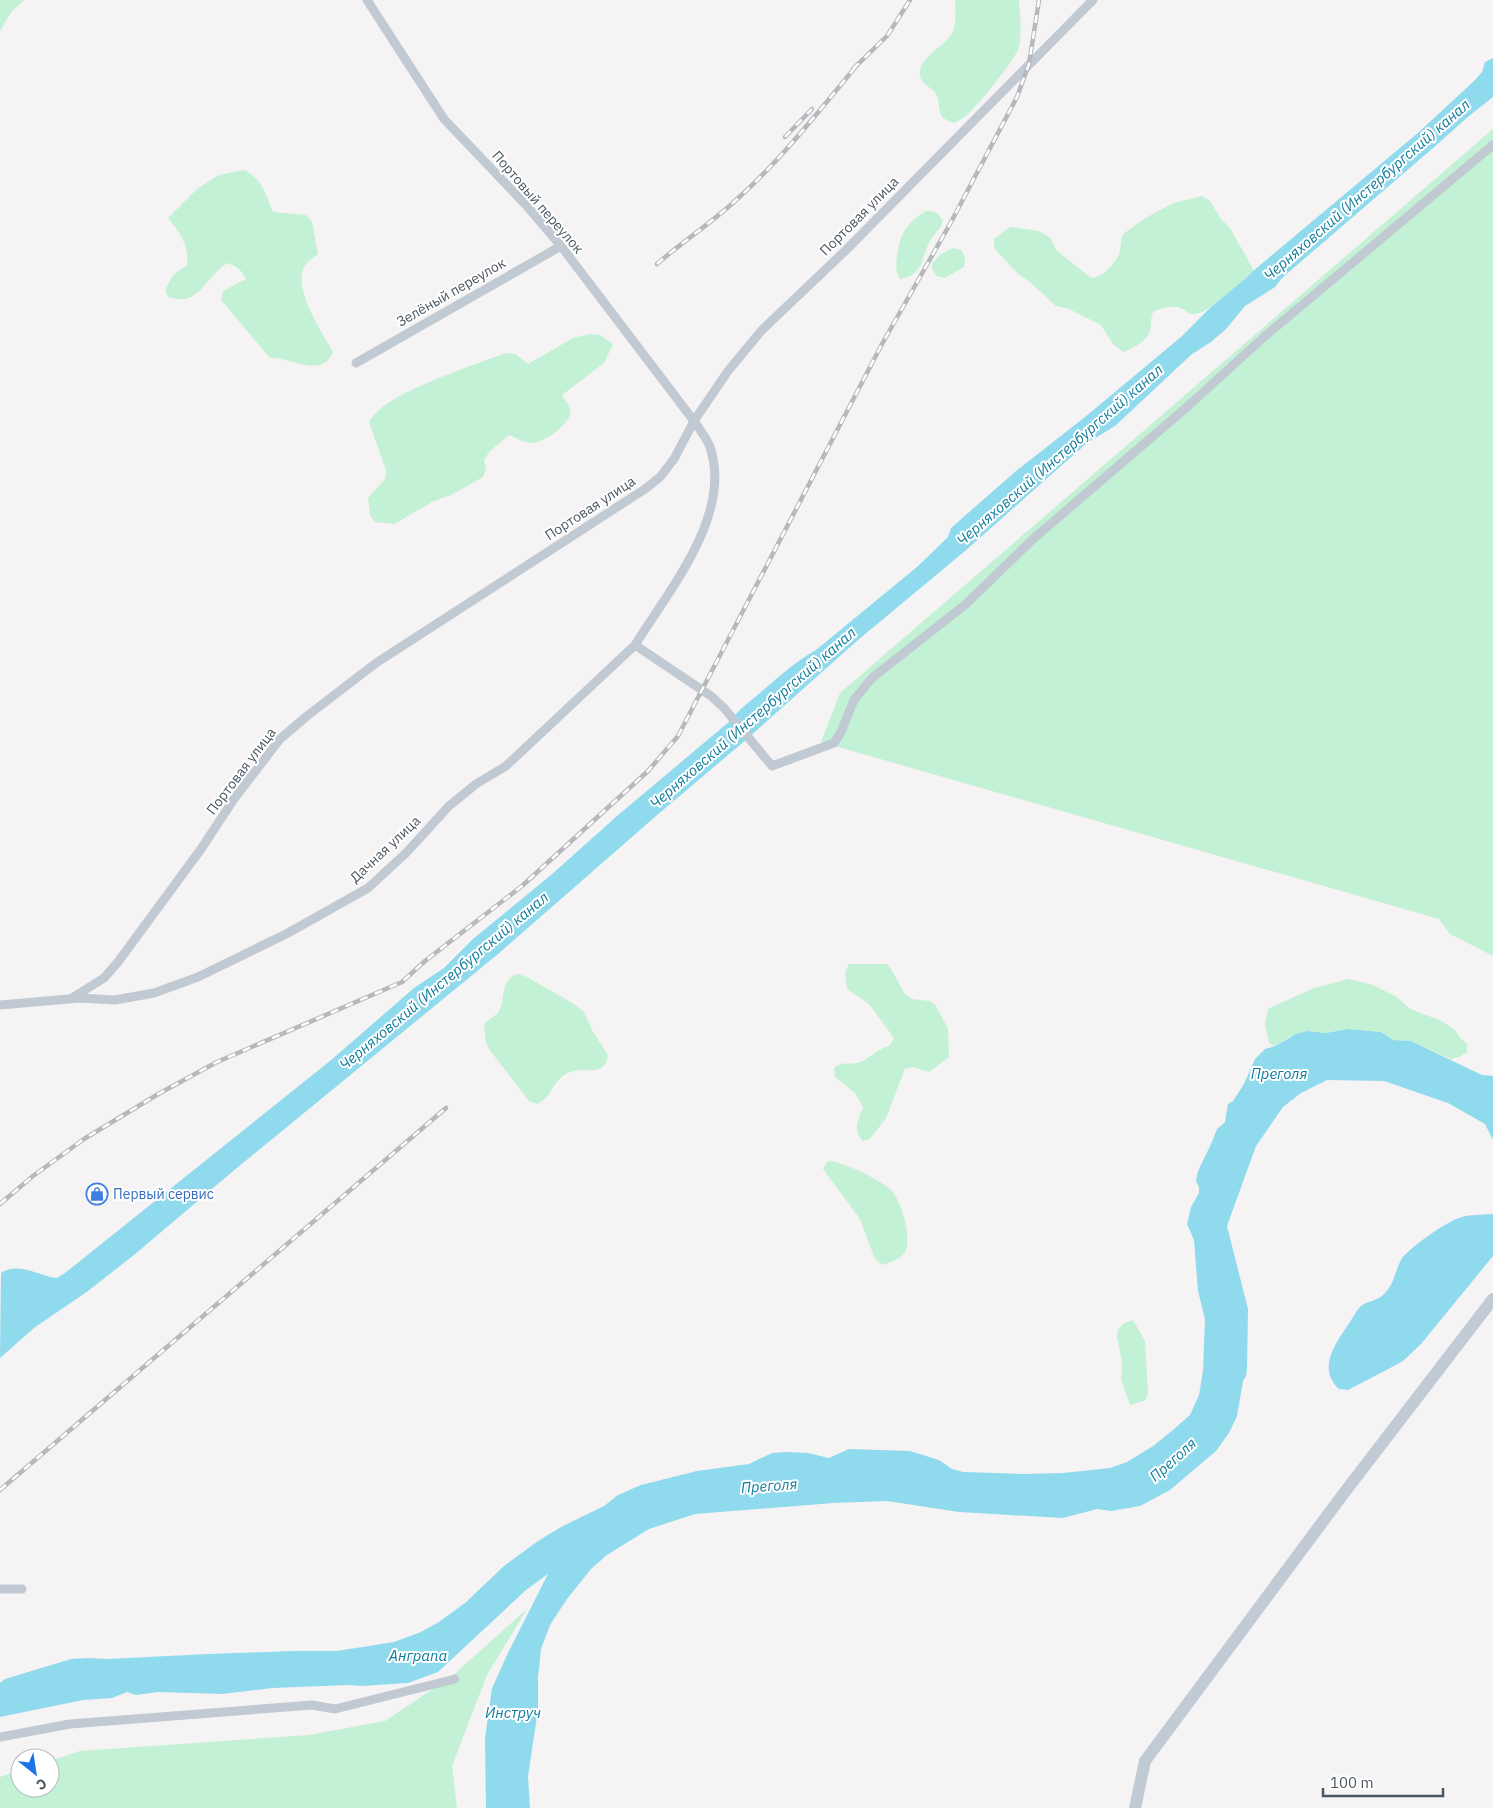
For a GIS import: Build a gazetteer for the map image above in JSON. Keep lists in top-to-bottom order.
{
  "streets": {
    "street": [
      "Портовый переулок",
      "Портовая улица",
      "Зелёный переулок",
      "Дачная улица"
    ]
  },
  "crossings": [
    ["Портовый переулок", "Портовая улица"],
    ["Портовый переулок", "Зелёный переулок"],
    ["Портовый переулок", "Дачная улица"],
    ["Портовая улица", "Дачная улица"]
  ],
  "water": [
    "Черняховский (Инстербургский) канал",
    "Преголя",
    "Анграпа",
    "Инструч"
  ],
  "places": {
    "shop": ["Первый сервис"]
  },
  "scale_bar": "100 m",
  "north": "bottom right"
}
